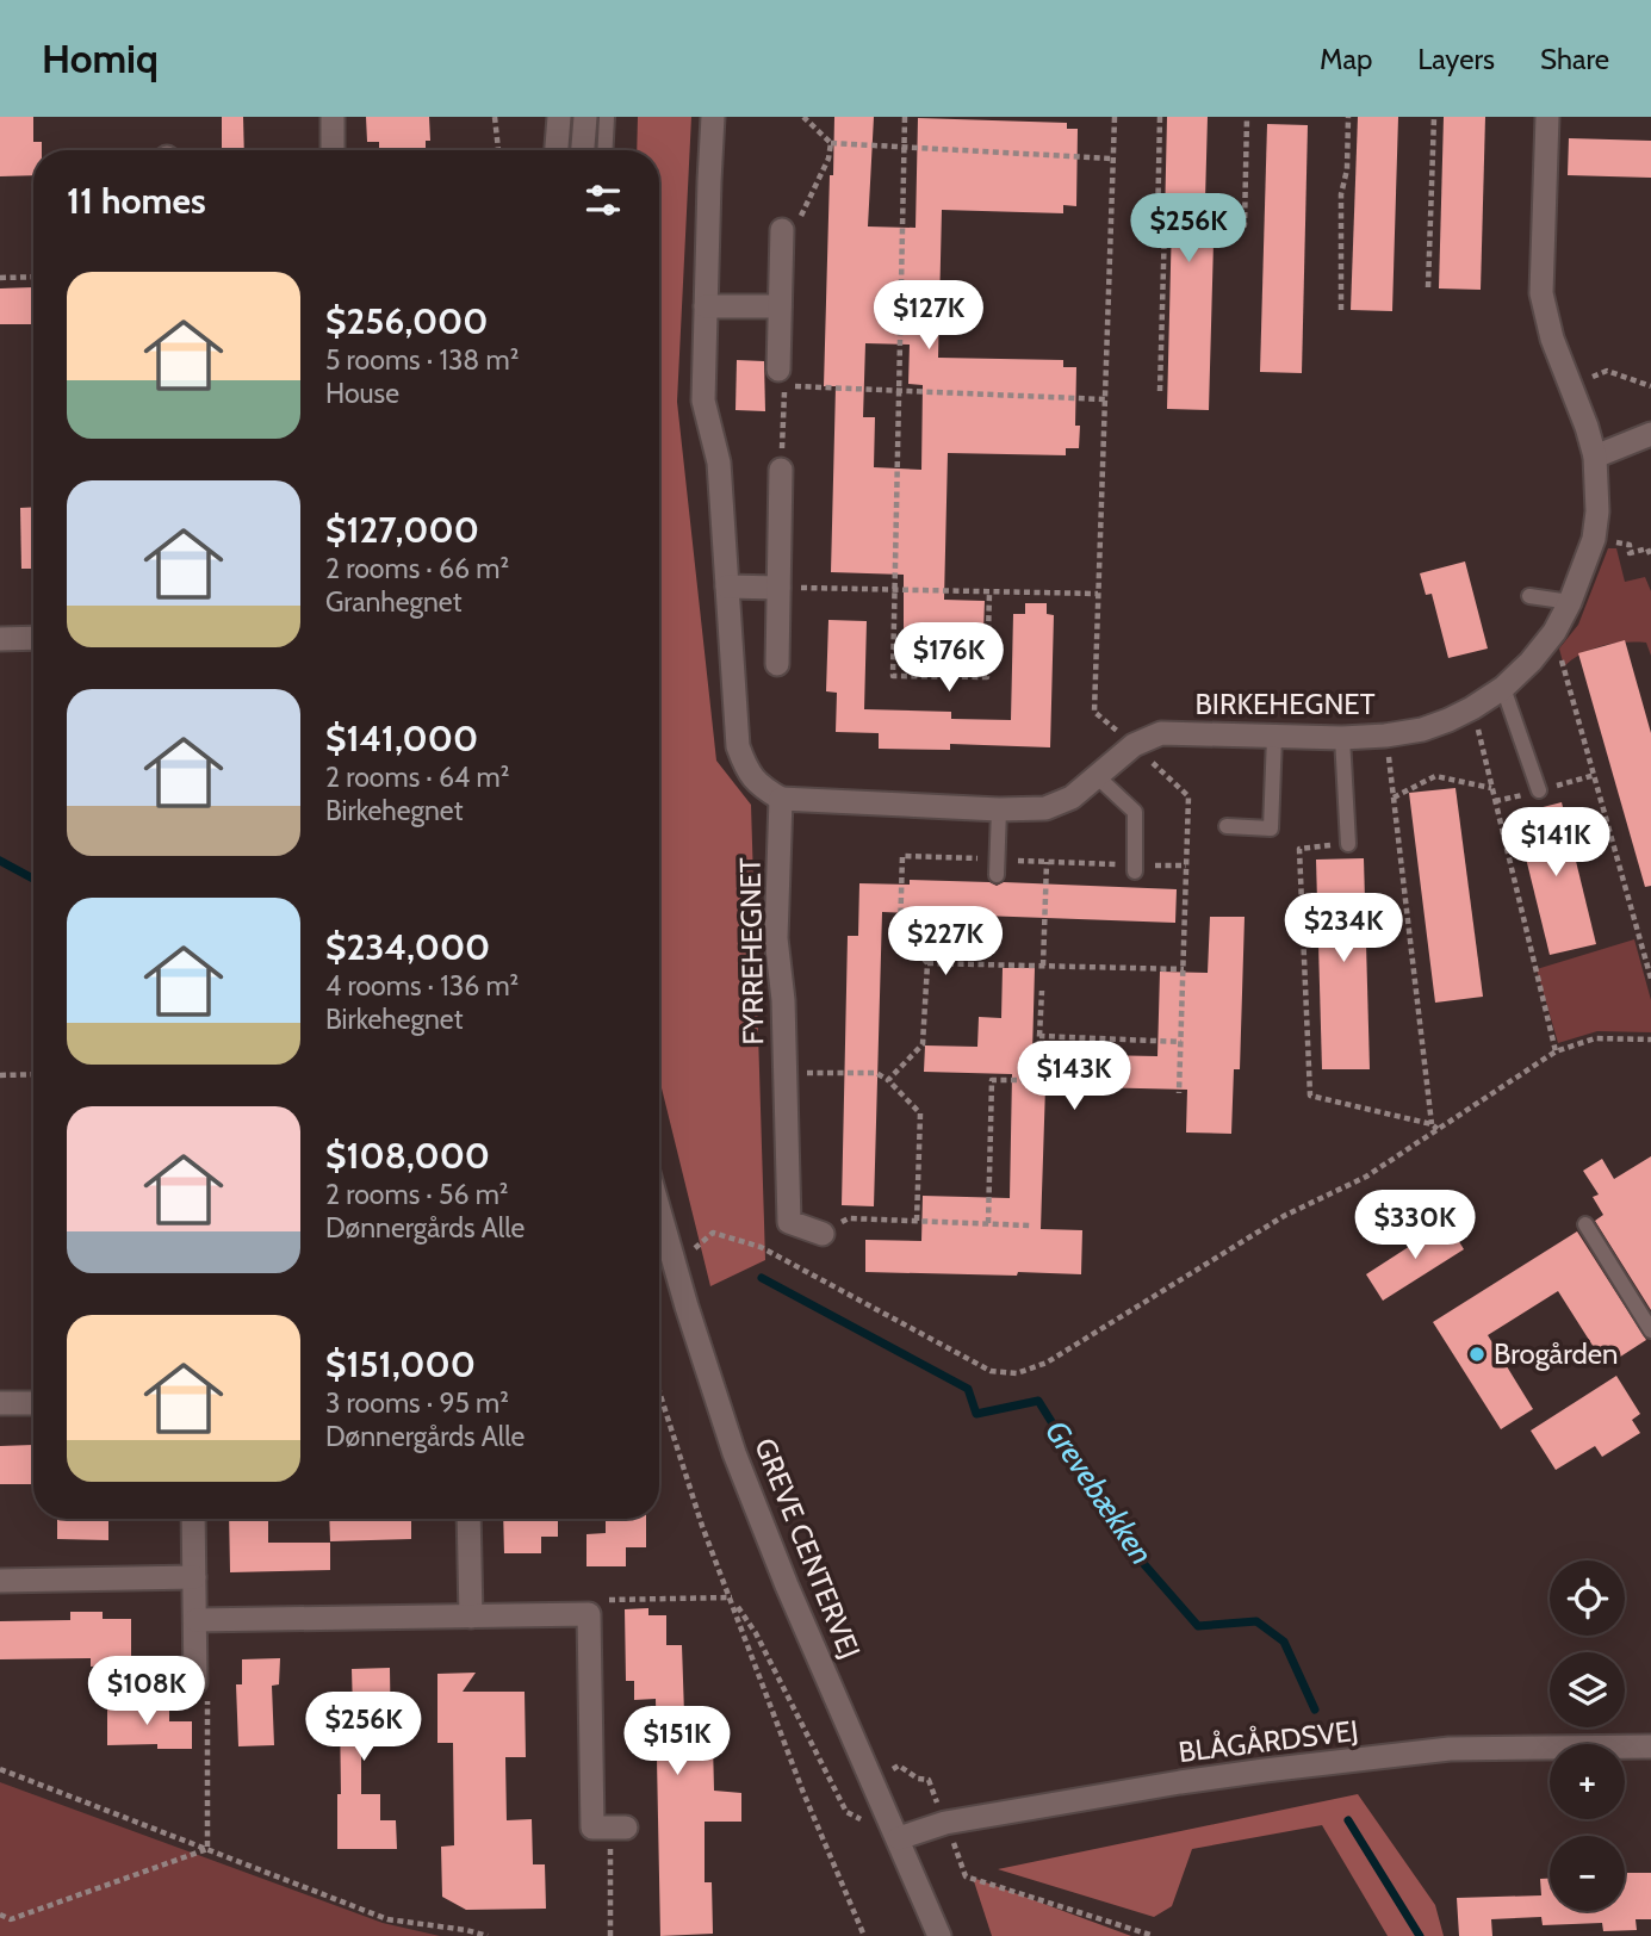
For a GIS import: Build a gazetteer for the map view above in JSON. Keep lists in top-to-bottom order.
{
  "streets": {
    "street": [
      "BIRKEHEGNET",
      "FYRREHEGNET",
      "GREVE CENTERVEJ",
      "BLÅGÅRDSVEJ"
    ]
  },
  "crossings": [
    ["GREVE CENTERVEJ", "BLÅGÅRDSVEJ"]
  ],
  "water": ["Grevebækken"],
  "places": ["Brogården"],
  "page": {
    "header": "Homiq",
    "nav": ["Map", "Layers", "Share"],
    "heading": "11 homes",
    "price": [
      "$256K",
      "$127K",
      "$176K",
      "$141K",
      "$234K",
      "$227K",
      "$143K",
      "$330K",
      "$108K",
      "$256K",
      "$151K"
    ],
    "list": [
      {
        "name": "$256,000",
        "note": "5 rooms · 138 m² · House"
      },
      {
        "name": "$127,000",
        "note": "2 rooms · 66 m² · Granhegnet"
      },
      {
        "name": "$141,000",
        "note": "2 rooms · 64 m² · Birkehegnet"
      },
      {
        "name": "$234,000",
        "note": "4 rooms · 136 m² · Birkehegnet"
      },
      {
        "name": "$108,000",
        "note": "2 rooms · 56 m² · Dønnergårds Alle"
      },
      {
        "name": "$151,000",
        "note": "3 rooms · 95 m² · Dønnergårds Alle"
      }
    ],
    "map_buttons": ["+", "−"]
  }
}
